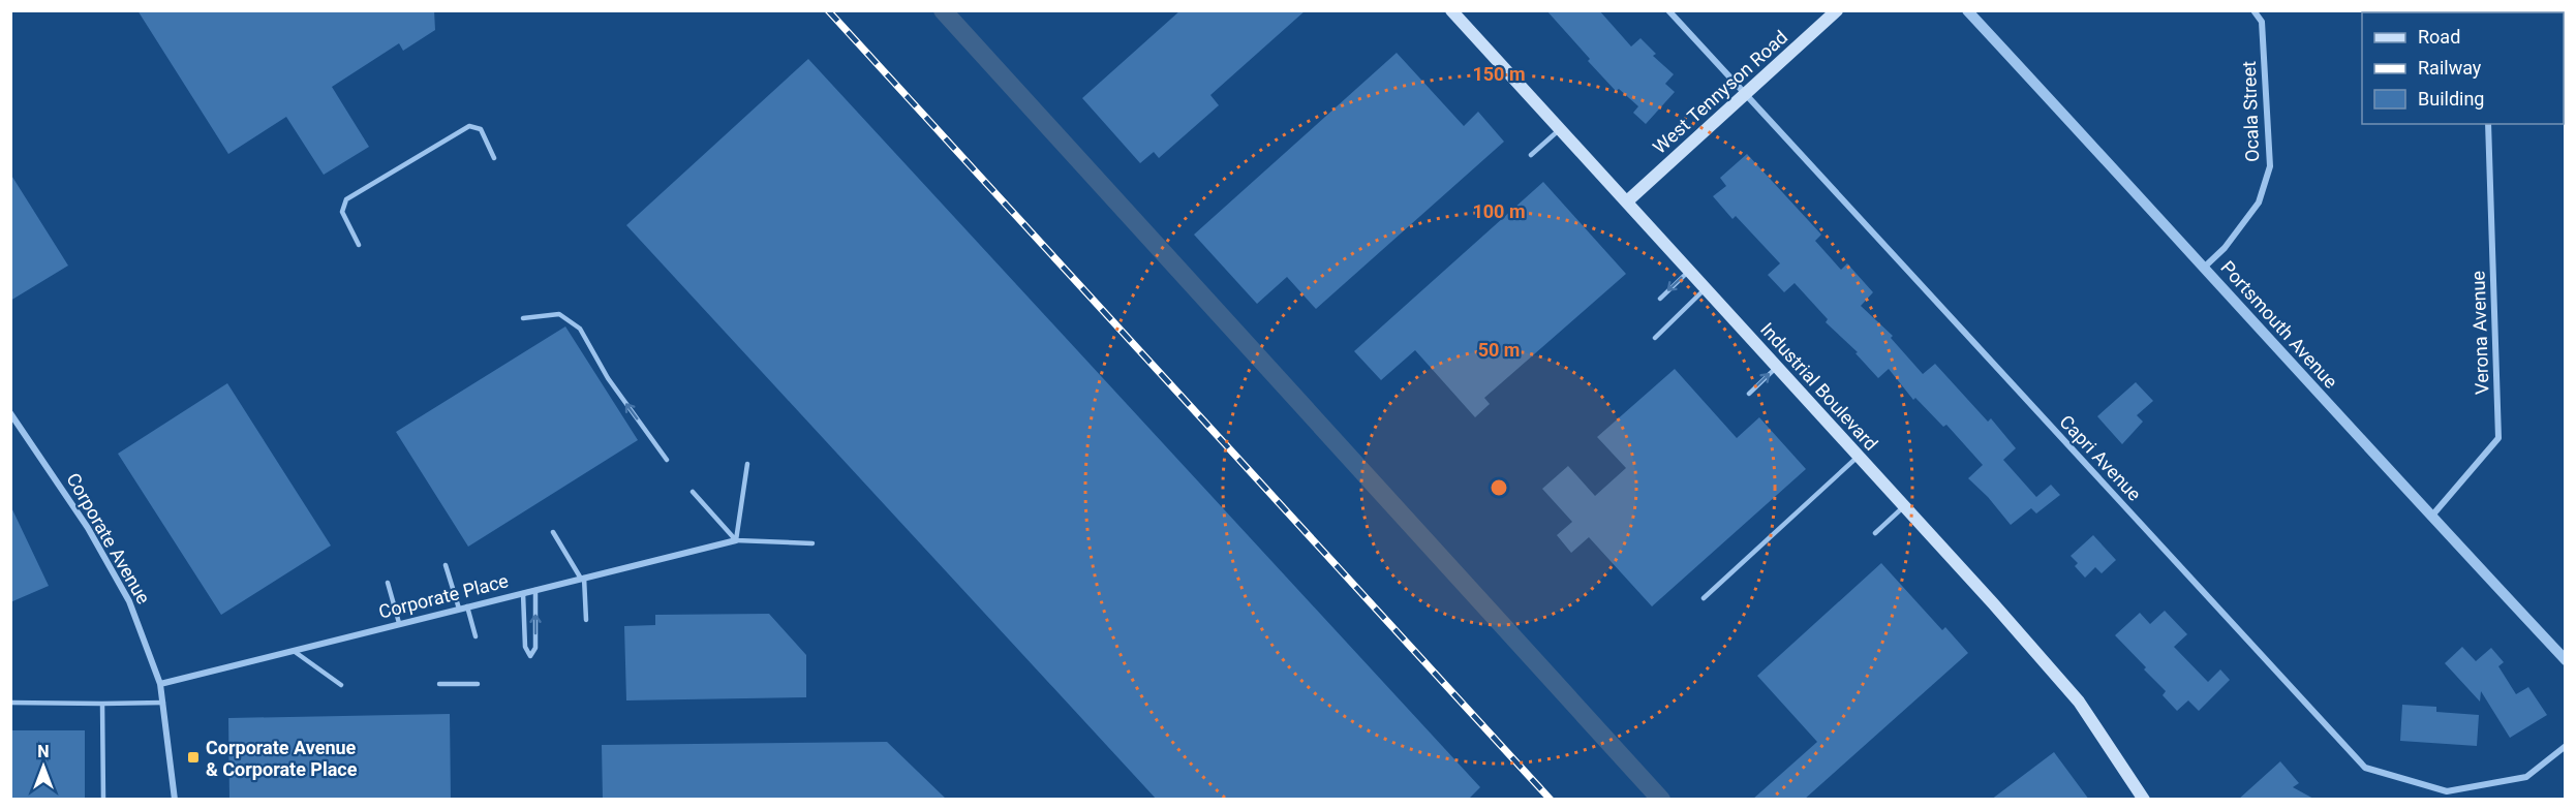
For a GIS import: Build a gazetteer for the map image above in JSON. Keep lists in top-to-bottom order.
{
  "streets": {
    "main road": ["West Tennyson Road", "Industrial Boulevard"],
    "street": [
      "Ocala Street",
      "Portsmouth Avenue",
      "Verona Avenue",
      "Capri Avenue",
      "Corporate Avenue",
      "Corporate Place"
    ]
  },
  "crossings": [
    ["West Tennyson Road", "Industrial Boulevard"],
    ["West Tennyson Road", "Capri Avenue"],
    ["Ocala Street", "Portsmouth Avenue"],
    ["Portsmouth Avenue", "Verona Avenue"],
    ["Corporate Avenue", "Corporate Place"]
  ],
  "places": {
    "transit": ["Corporate Avenue & Corporate Place"]
  },
  "legend": ["Road", "Railway", "Building"],
  "north": "top",
  "rings": ["150 m", "100 m", "50 m"]
}
